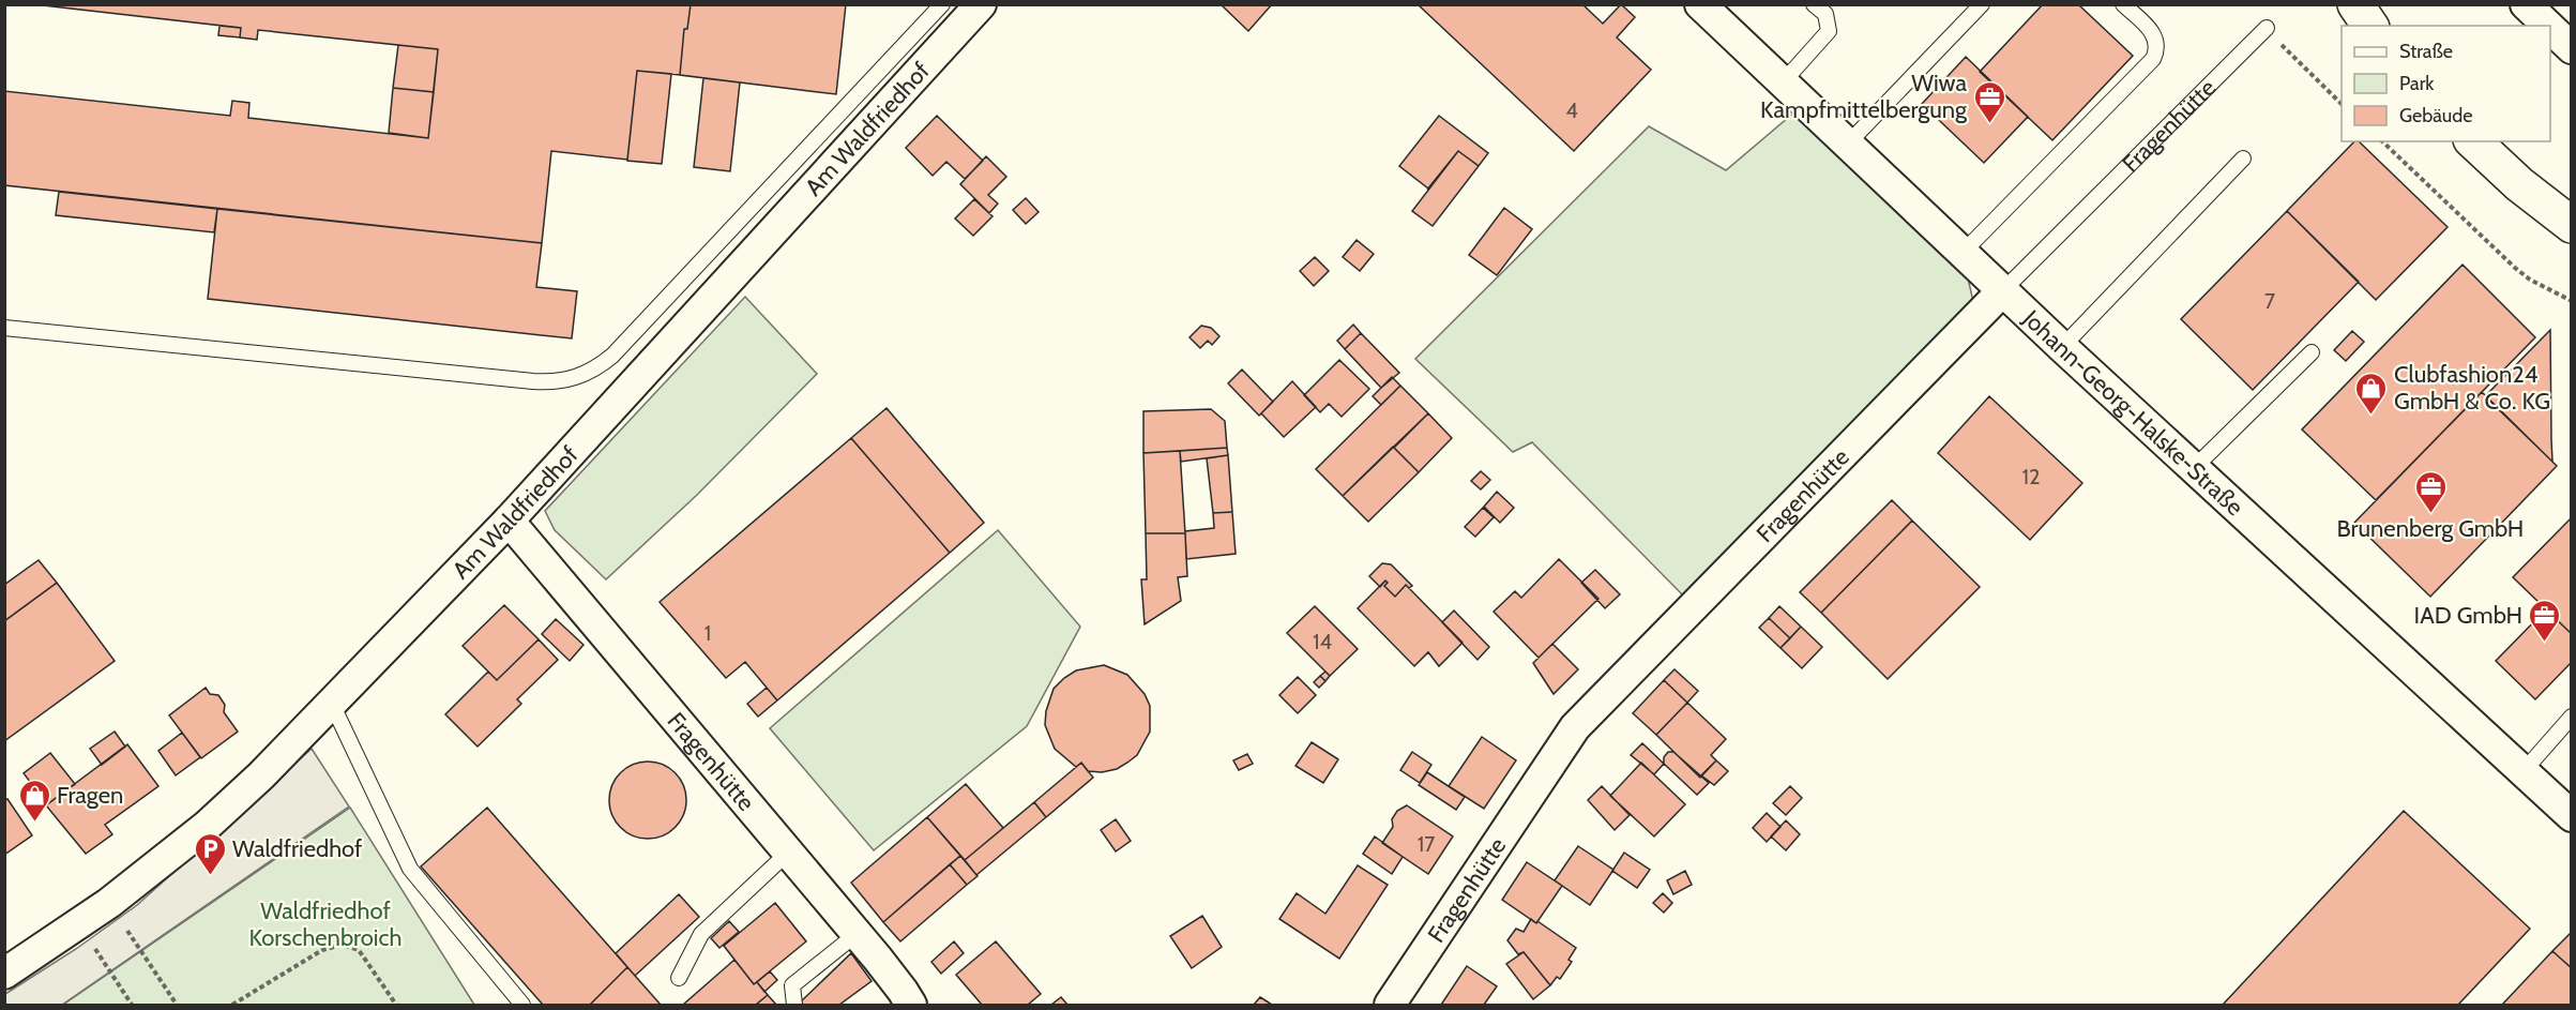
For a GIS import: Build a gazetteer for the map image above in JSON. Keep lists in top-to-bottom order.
{
  "streets": {
    "street": ["Fragenhütte", "Am Waldfriedhof", "Johann-Georg-Halske-Straße"]
  },
  "crossings": [
    ["Fragenhütte", "Am Waldfriedhof"],
    ["Fragenhütte", "Johann-Georg-Halske-Straße"]
  ],
  "parks": ["Waldfriedhof Korschenbroich"],
  "places": {
    "office": ["Wiwa Kampfmittelbergung", "Brunenberg GmbH", "IAD GmbH"],
    "shop": ["Clubfashion24 GmbH & Co. KG", "Fragen"],
    "parking": ["Waldfriedhof"]
  },
  "house_numbers": [
    "4",
    "7",
    "12",
    "1",
    "14",
    "17"
  ],
  "legend": ["Straße", "Park", "Gebäude"]
}
